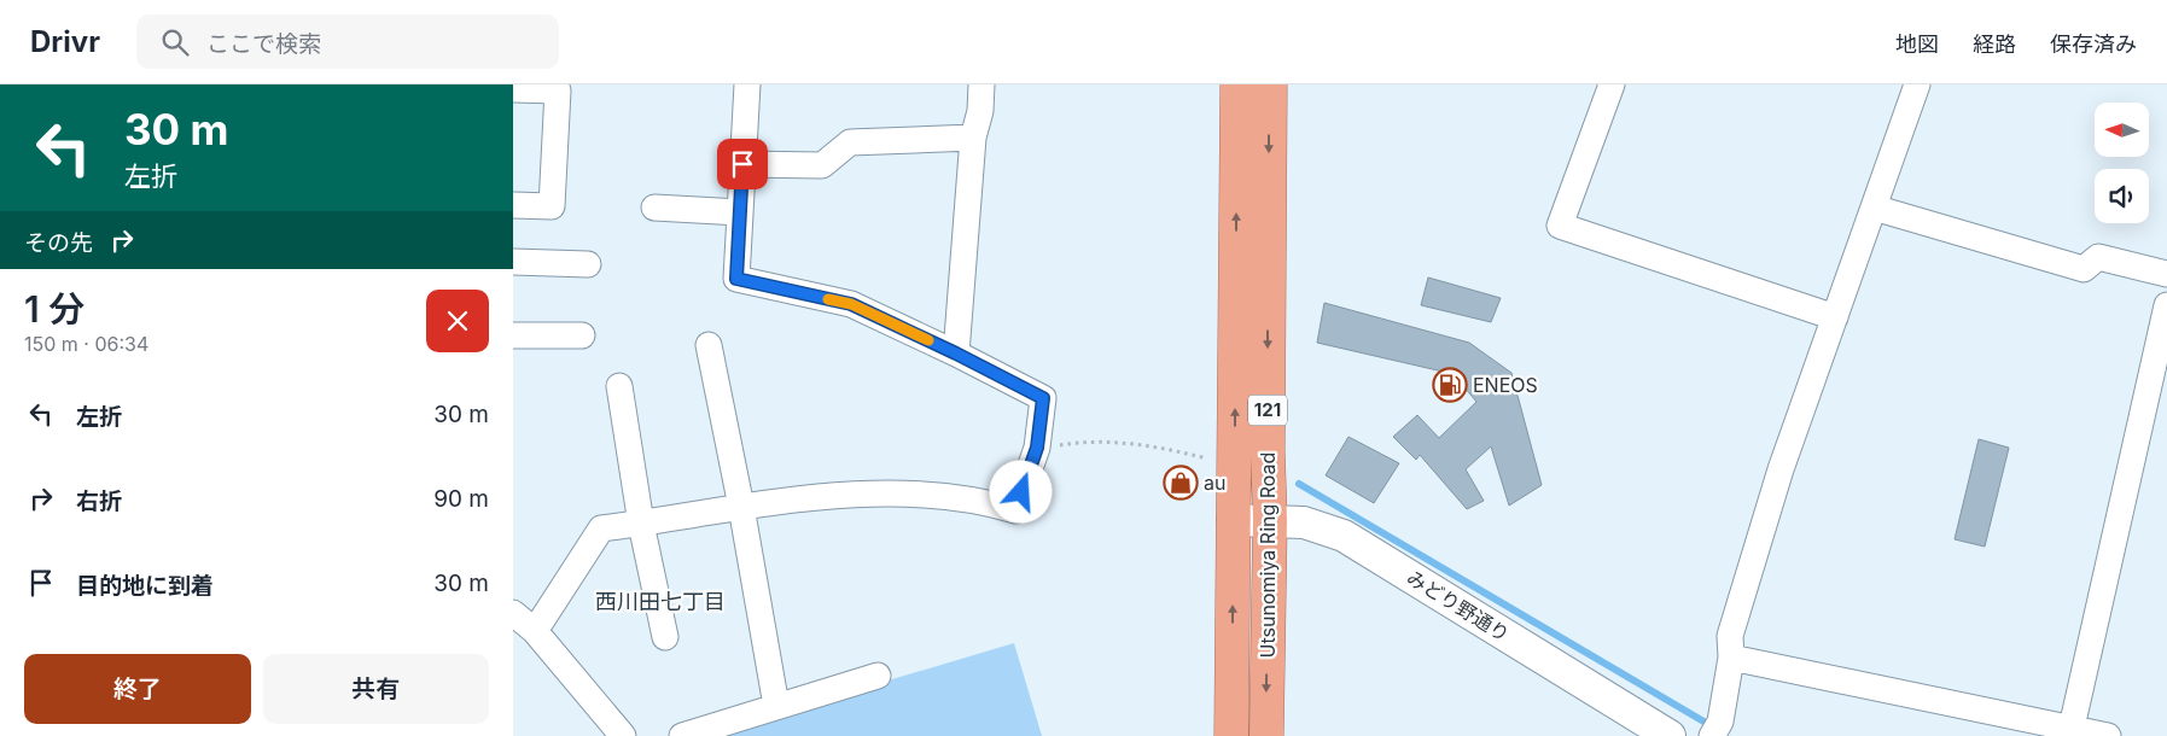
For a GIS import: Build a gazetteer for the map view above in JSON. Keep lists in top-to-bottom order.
{
  "streets": {
    "highway": ["121", "Utsunomiya Ring Road"],
    "street": ["みどり野通り"]
  },
  "crossings": [
    ["Utsunomiya Ring Road", "みどり野通り"]
  ],
  "districts": ["西川田七丁目"],
  "places": {
    "fuel station": ["ENEOS"],
    "shop": ["au"]
  },
  "north": "left",
  "page": {
    "header": "Drivr",
    "search": "ここで検索",
    "nav": ["地図", "経路", "保存済み"],
    "turn": ["30 m", "左折"],
    "then": "その先",
    "heading": ["1 分", "150 m · 06:34"],
    "list": [
      {
        "name": "左折",
        "value": "30 m"
      },
      {
        "name": "右折",
        "value": "90 m"
      },
      {
        "name": "目的地に到着",
        "value": "30 m"
      }
    ],
    "buttons": ["終了", "共有"]
  }
}
